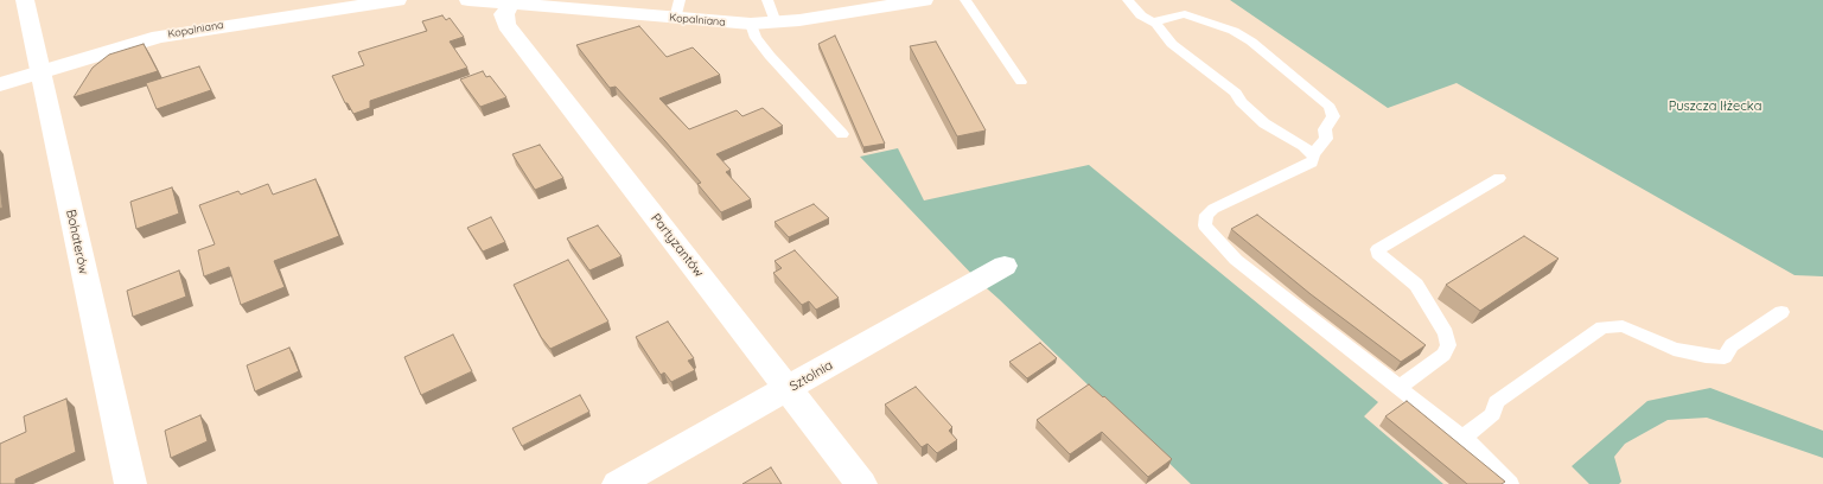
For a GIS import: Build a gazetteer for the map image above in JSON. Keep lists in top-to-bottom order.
{
  "streets": {
    "street": [
      "Kopalniana",
      "Bohaterów",
      "Partyzantów",
      "Sztolnia"
    ]
  },
  "crossings": [
    ["Kopalniana", "Bohaterów"],
    ["Kopalniana", "Partyzantów"],
    ["Partyzantów", "Sztolnia"]
  ],
  "parks": ["Puszcza Iłżecka"]
}
